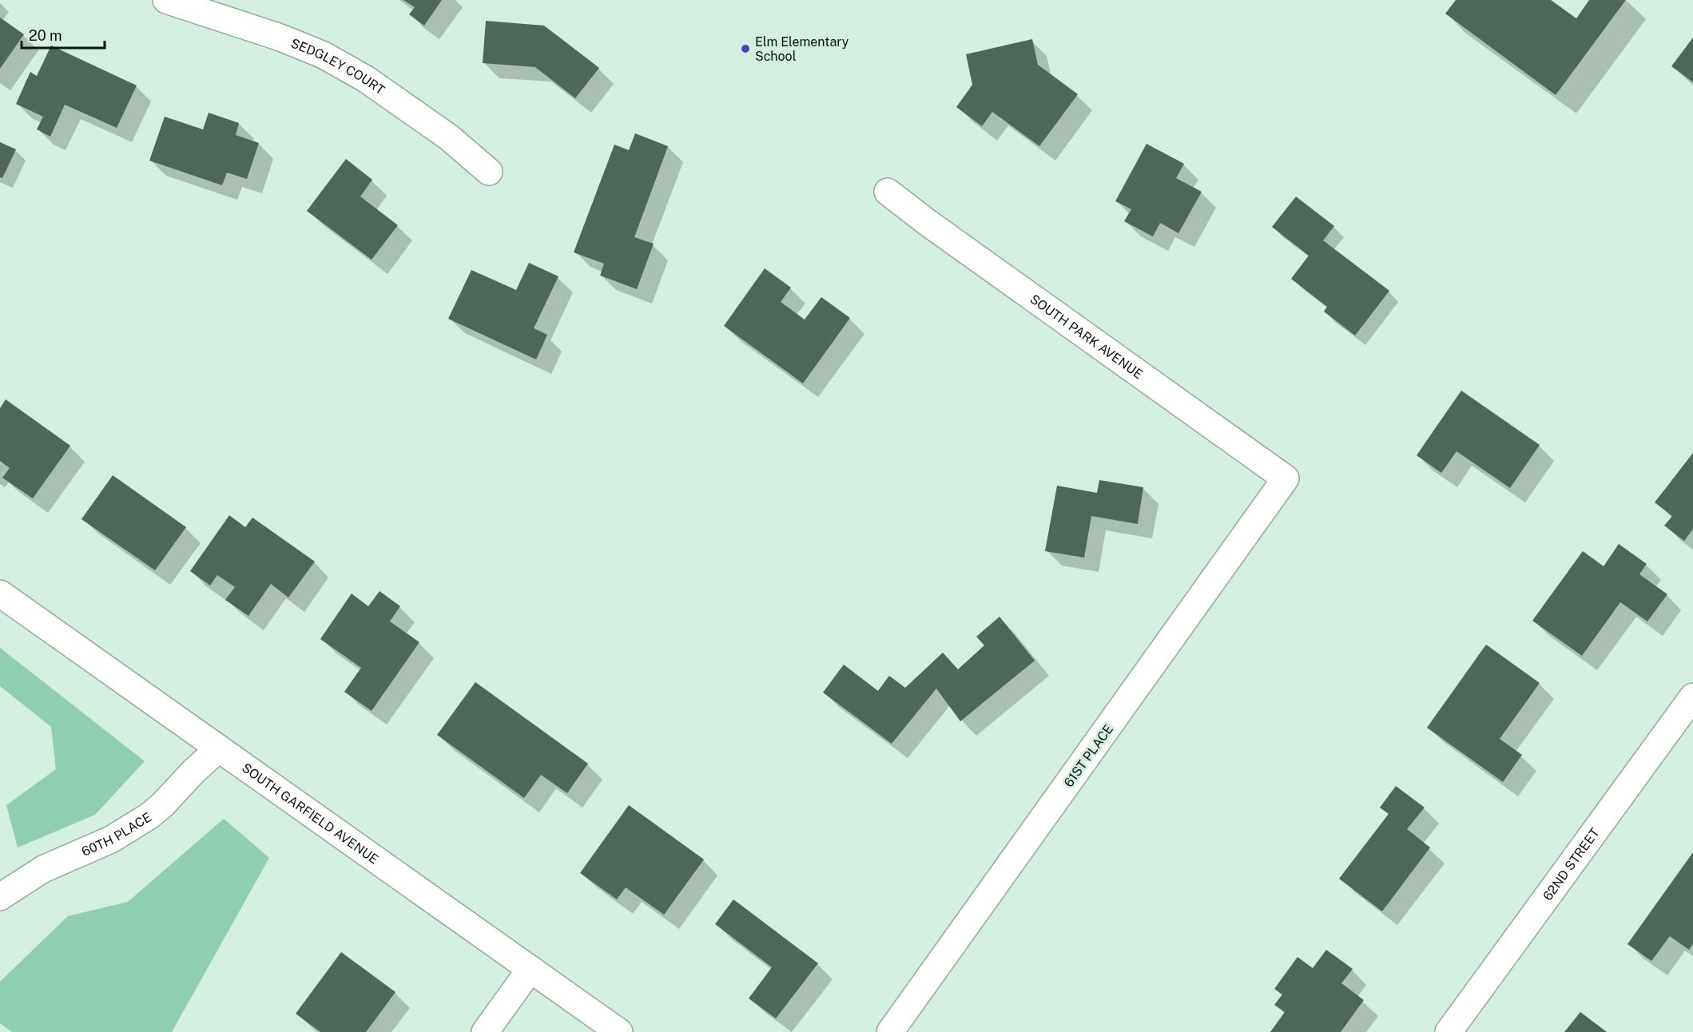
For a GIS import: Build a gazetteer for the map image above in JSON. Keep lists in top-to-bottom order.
{
  "streets": {
    "street": [
      "SEDGLEY COURT",
      "SOUTH PARK AVENUE",
      "61ST PLACE",
      "SOUTH GARFIELD AVENUE",
      "60TH PLACE",
      "62ND STREET"
    ]
  },
  "crossings": [
    ["SOUTH PARK AVENUE", "61ST PLACE"],
    ["SOUTH GARFIELD AVENUE", "60TH PLACE"]
  ],
  "places": ["Elm Elementary School"],
  "scale_bar": "20 m"
}
